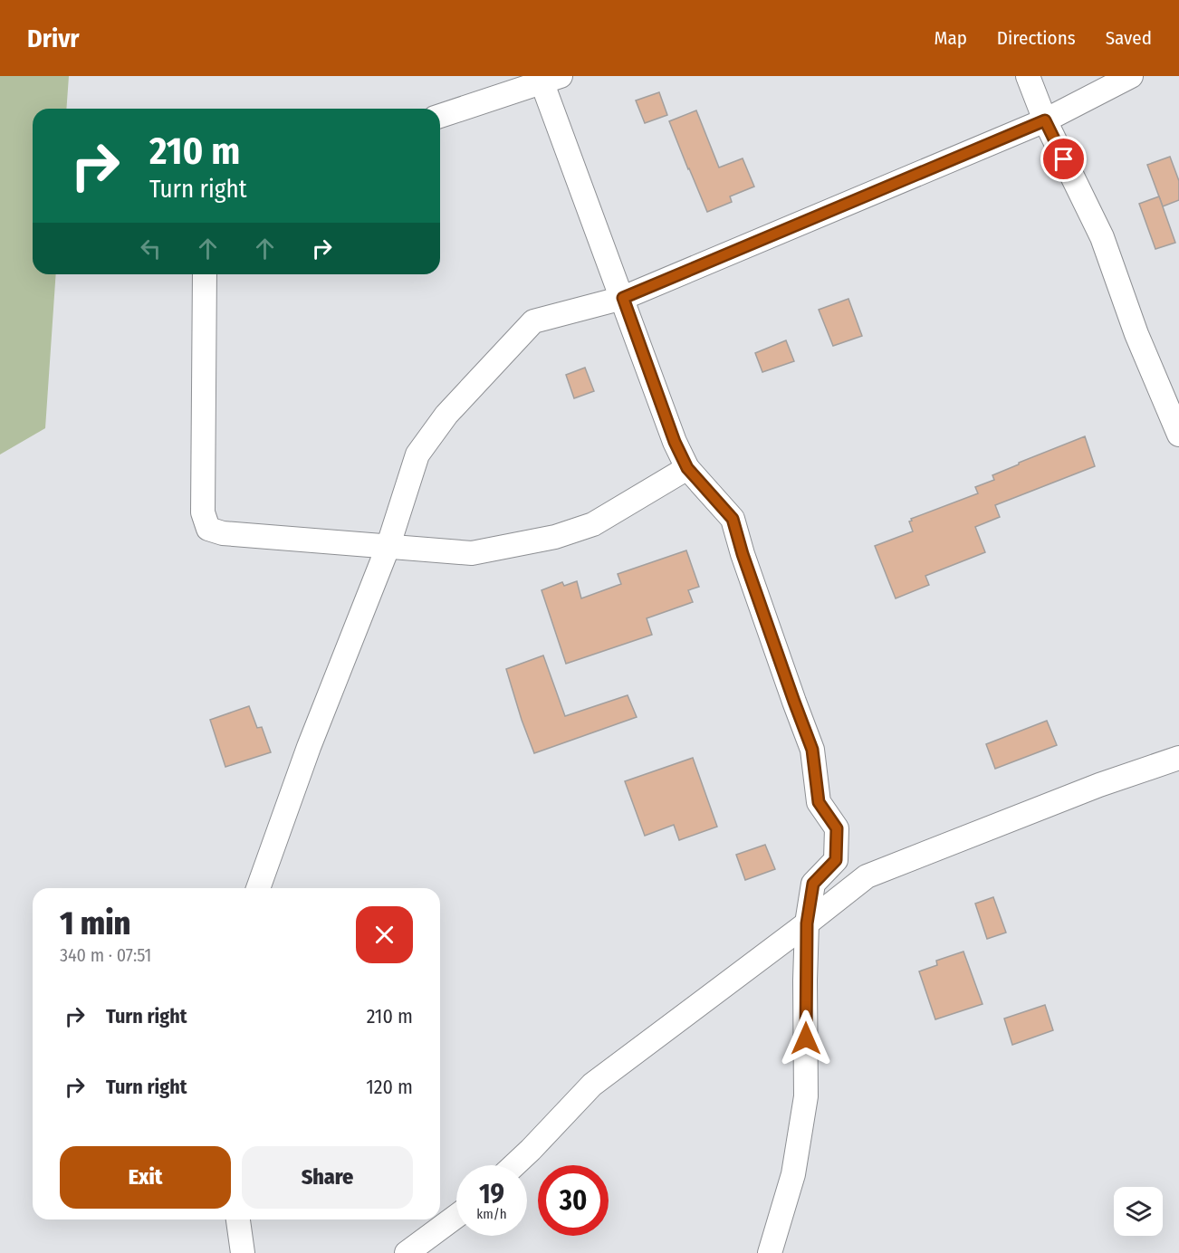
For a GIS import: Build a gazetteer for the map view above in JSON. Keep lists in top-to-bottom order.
{
  "page": {
    "header": "Drivr",
    "nav": ["Map", "Directions", "Saved"],
    "turn": ["210 m", "Turn right"],
    "heading": ["1 min", "340 m · 07:51"],
    "list": [
      {
        "name": "Turn right",
        "value": "210 m"
      },
      {
        "name": "Turn right",
        "value": "120 m"
      }
    ],
    "buttons": ["Exit", "Share"],
    "speed": "19 km/h",
    "limit": "30"
  }
}
